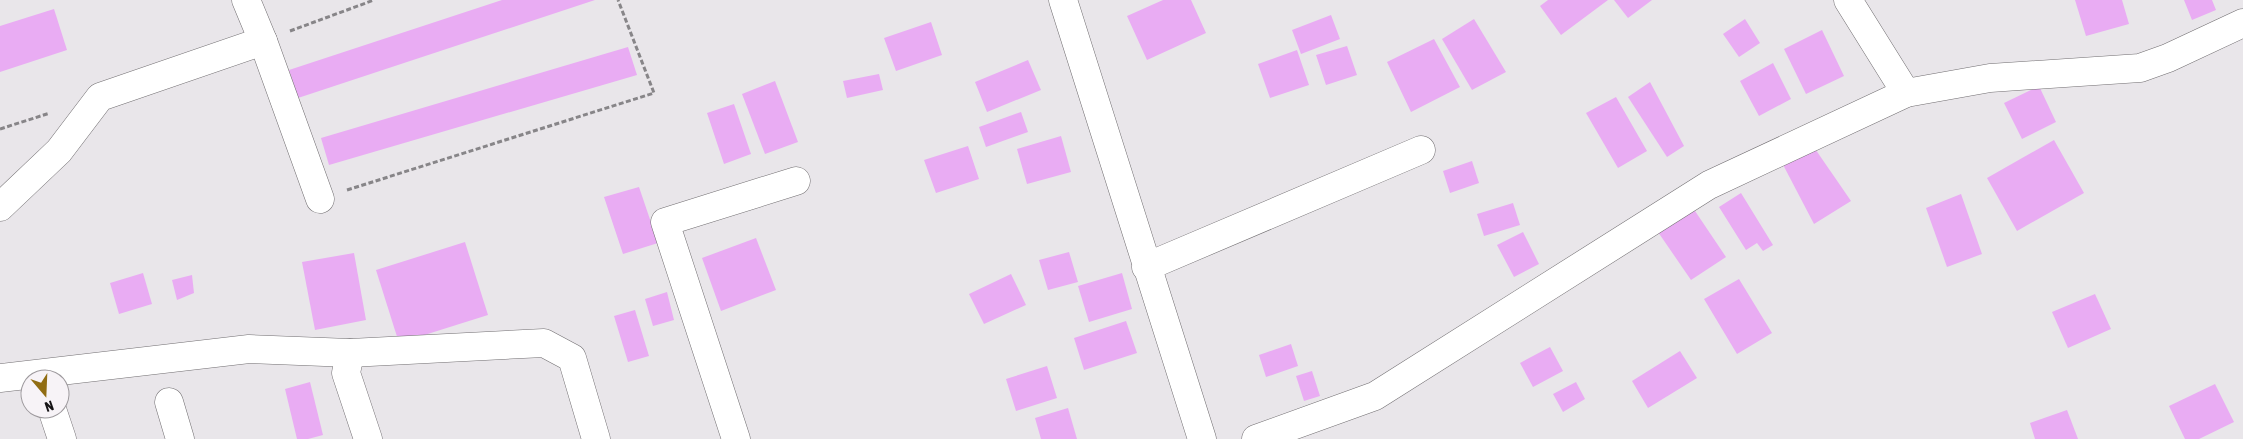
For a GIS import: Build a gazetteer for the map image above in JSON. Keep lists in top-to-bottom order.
{
  "north": "bottom"
}
